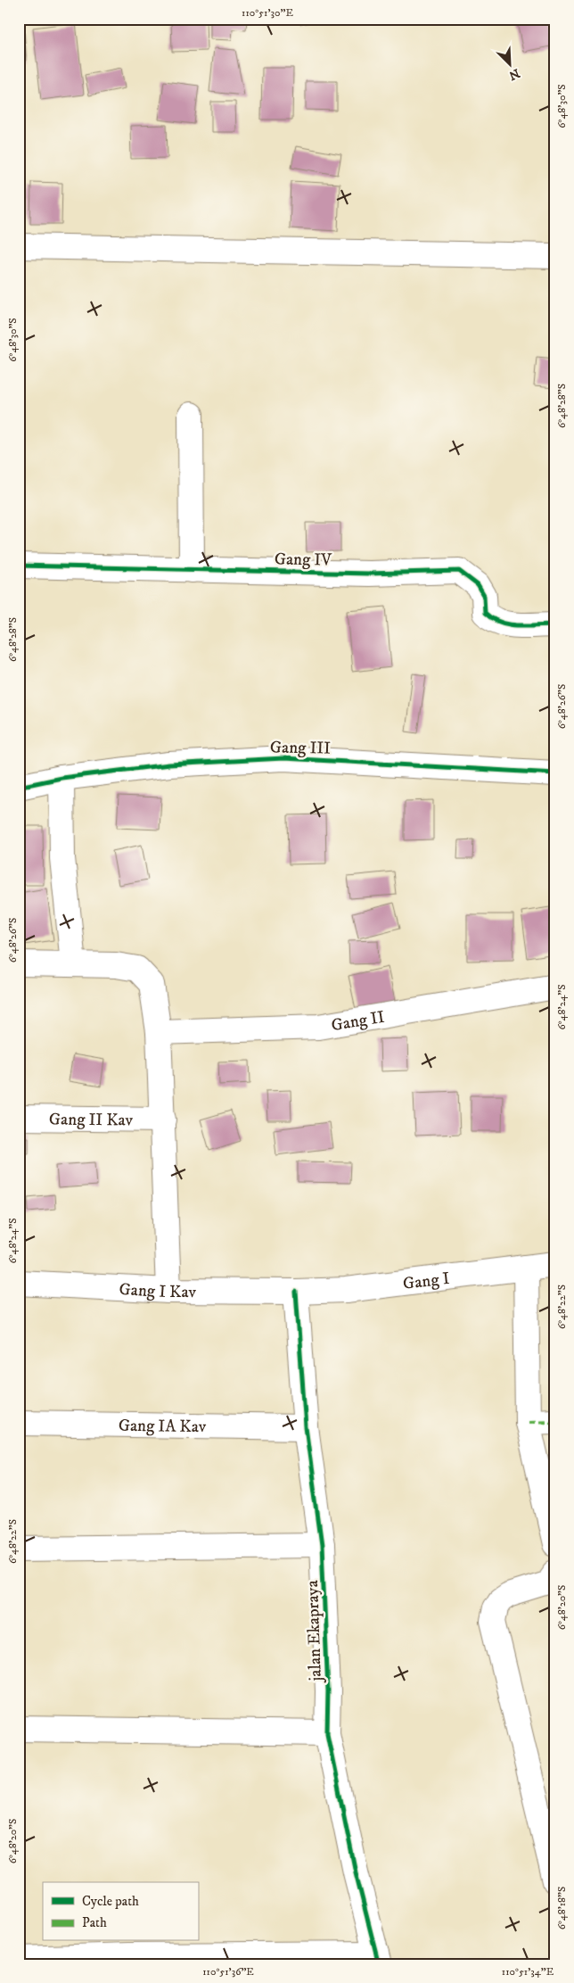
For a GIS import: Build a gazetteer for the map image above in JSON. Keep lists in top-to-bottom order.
{
  "streets": {
    "street": [
      "Gang IV",
      "Gang III",
      "Gang II",
      "Gang II Kav",
      "Gang I",
      "Gang I Kav",
      "Gang IA Kav",
      "jalan Ekapraya"
    ]
  },
  "crossings": [
    ["Gang I", "Gang I Kav"],
    ["Gang I", "jalan Ekapraya"],
    ["Gang I Kav", "jalan Ekapraya"],
    ["Gang IA Kav", "jalan Ekapraya"]
  ],
  "legend": ["Cycle path", "Path"],
  "north": "bottom right",
  "coordinates": [
    "110°51'30\"E",
    "6°48'30\"S",
    "6°48'28\"S",
    "6°48'26\"S",
    "6°48'24\"S",
    "6°48'22\"S",
    "6°48'20\"S",
    "6°48'18\"S",
    "110°51'36\"E",
    "110°51'34\"E"
  ]
}
